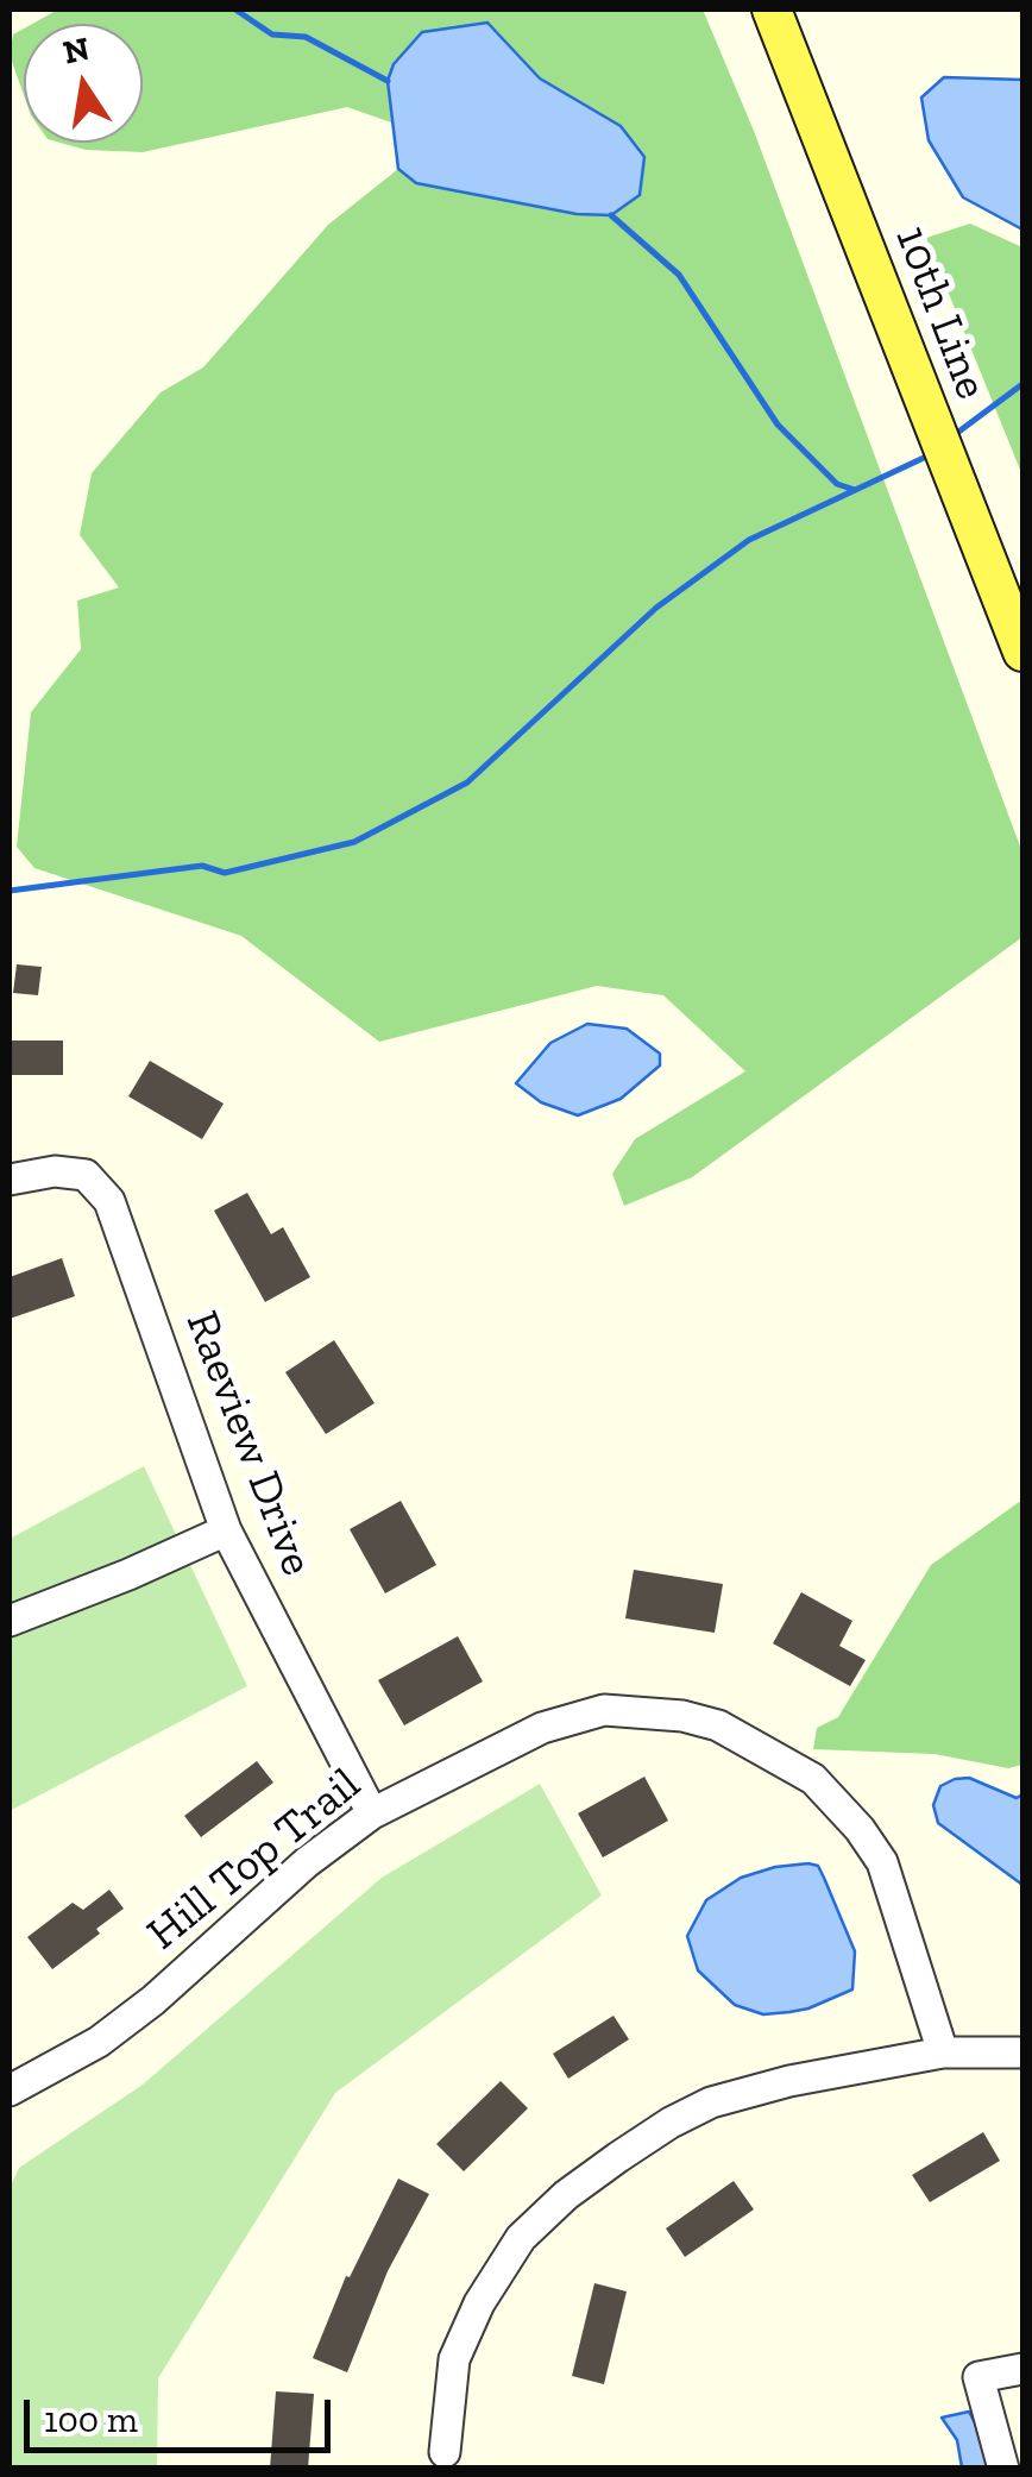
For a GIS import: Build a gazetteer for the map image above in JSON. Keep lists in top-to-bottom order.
{
  "streets": {
    "main road": ["10th Line"],
    "street": ["Raeview Drive", "Hill Top Trail"]
  },
  "crossings": [
    ["Raeview Drive", "Hill Top Trail"]
  ],
  "scale_bar": "100 m",
  "north": "top"
}
